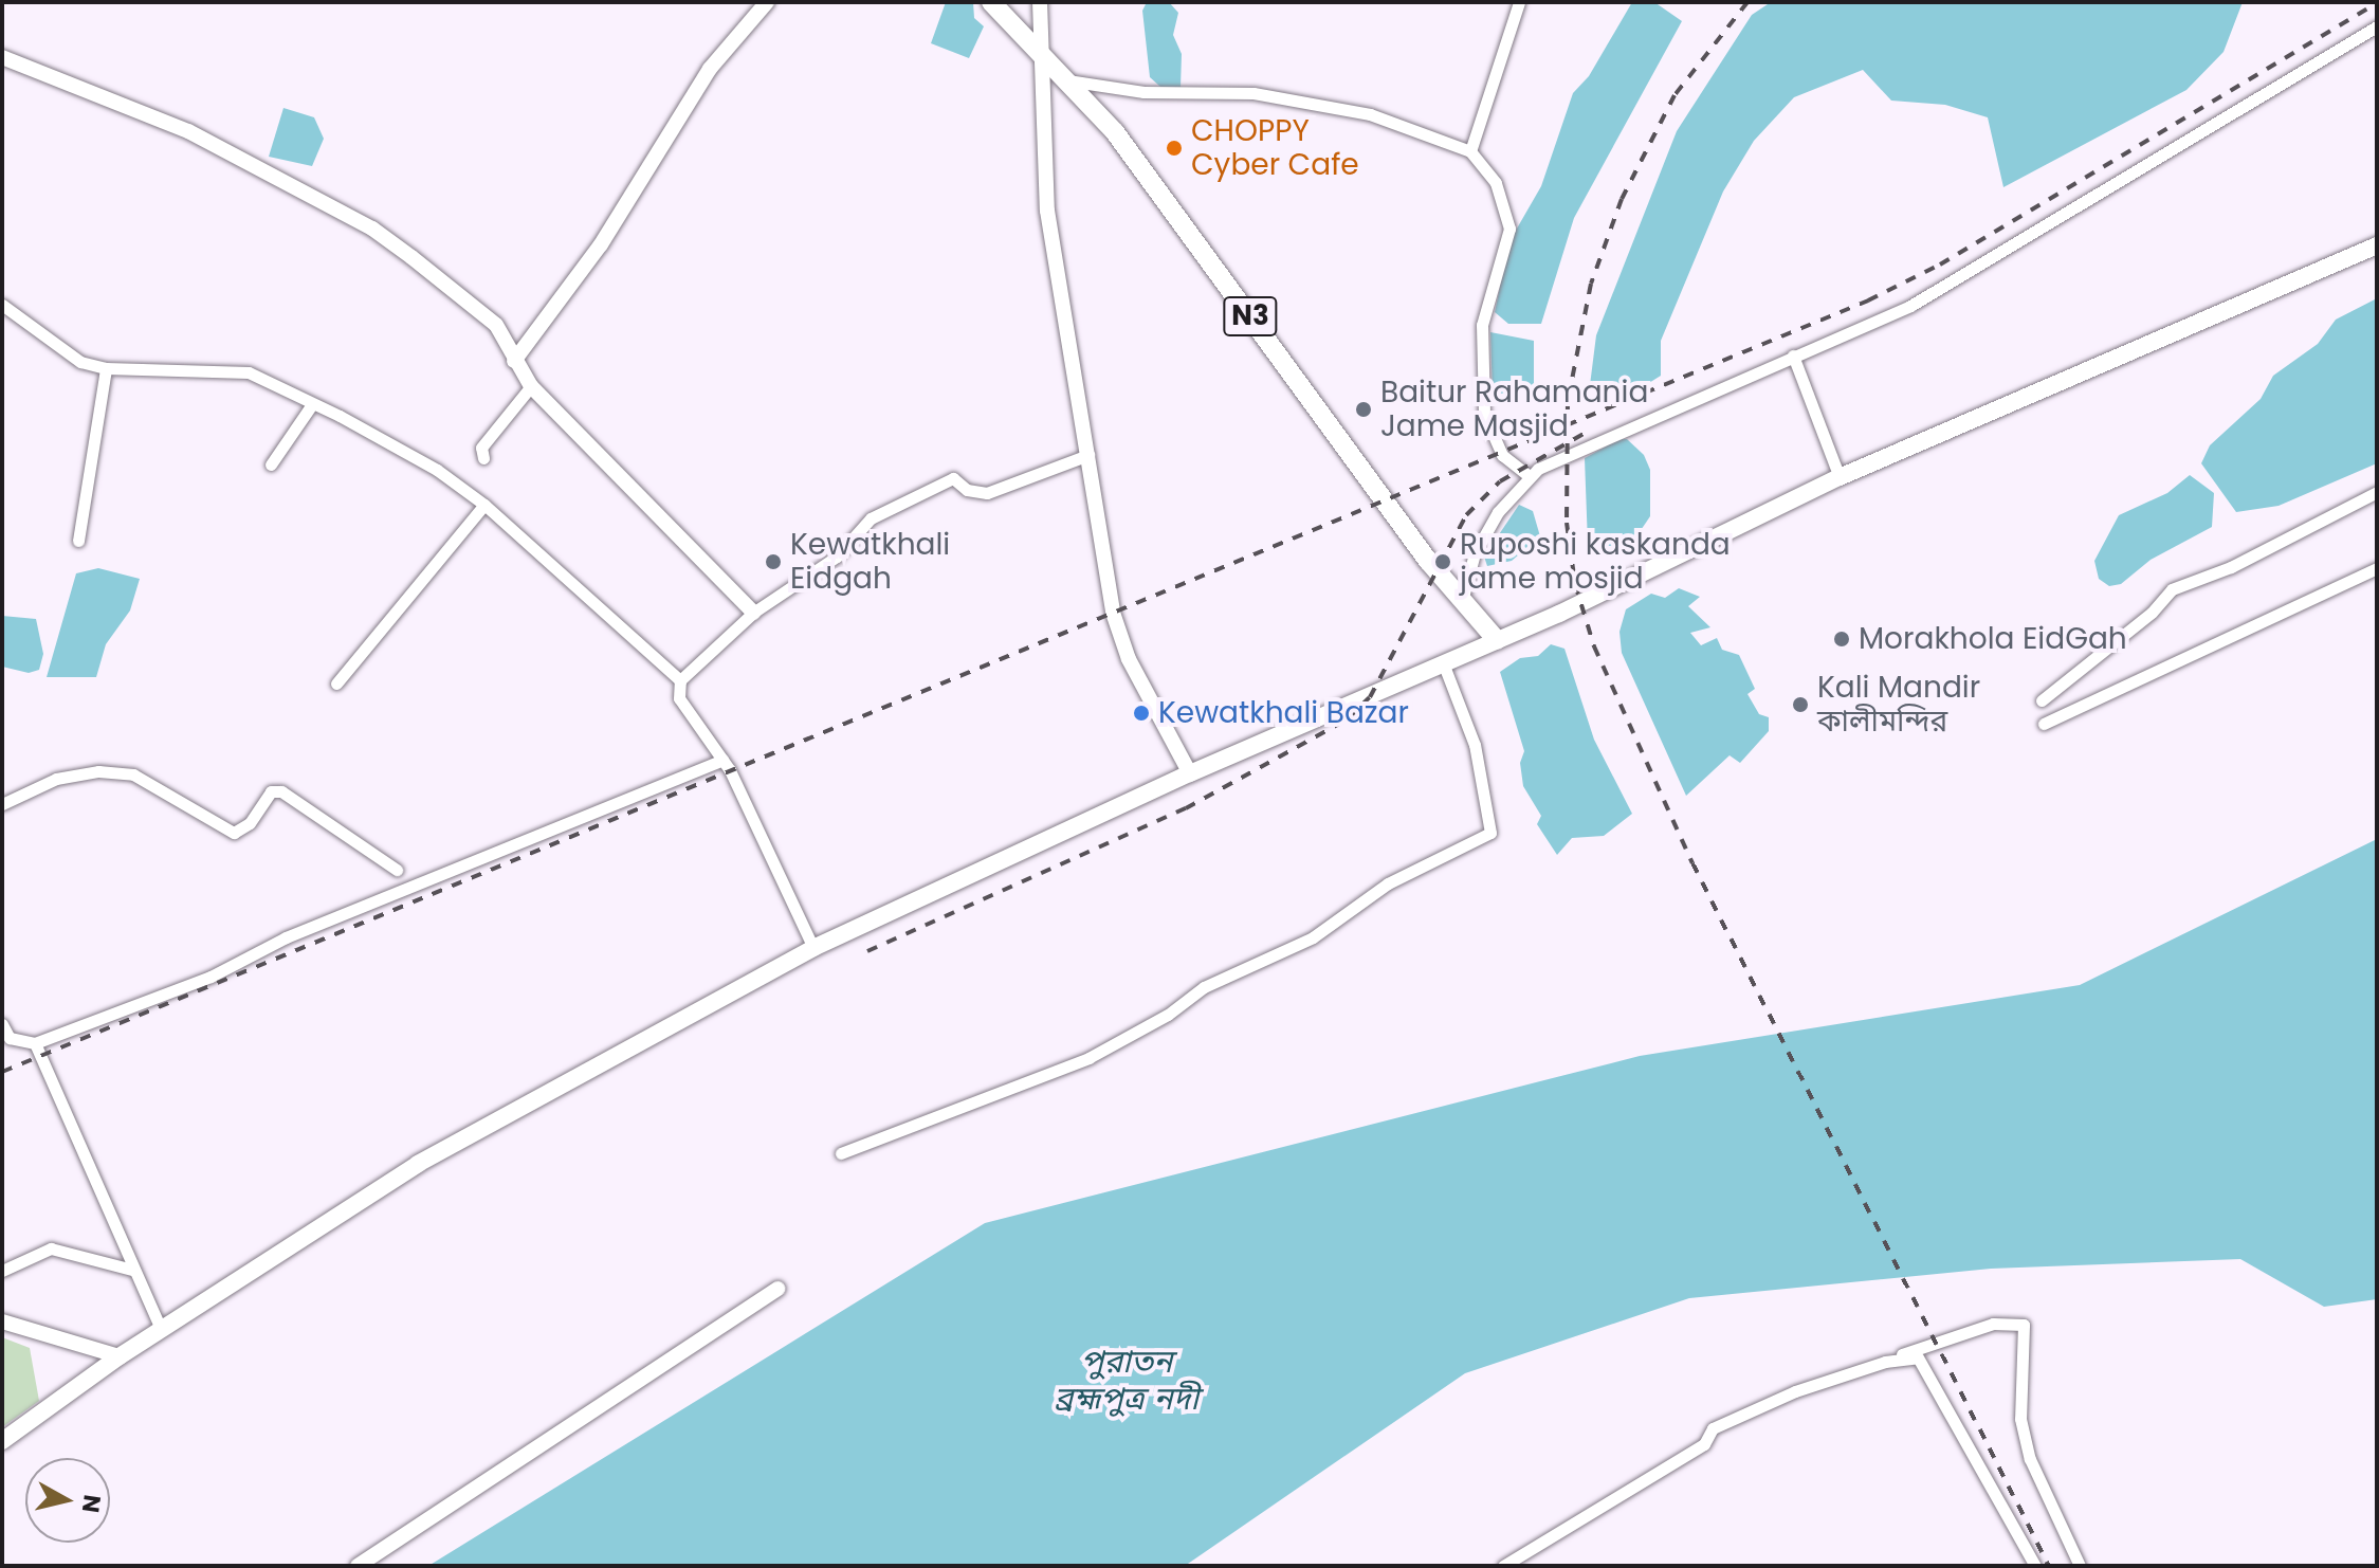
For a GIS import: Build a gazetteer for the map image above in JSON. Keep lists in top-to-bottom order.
{
  "streets": {
    "highway": ["N3"]
  },
  "water": ["পুরাতন ব্রহ্মপুত্র নদী"],
  "places": [
    "CHOPPY Cyber Cafe",
    "Baitur Rahamania Jame Masjid",
    "Kewatkhali Eidgah",
    "Ruposhi kaskanda jame mosjid",
    "Morakhola EidGah",
    "Kali Mandir কালীমন্দির",
    "Kewatkhali Bazar"
  ],
  "north": "right"
}
